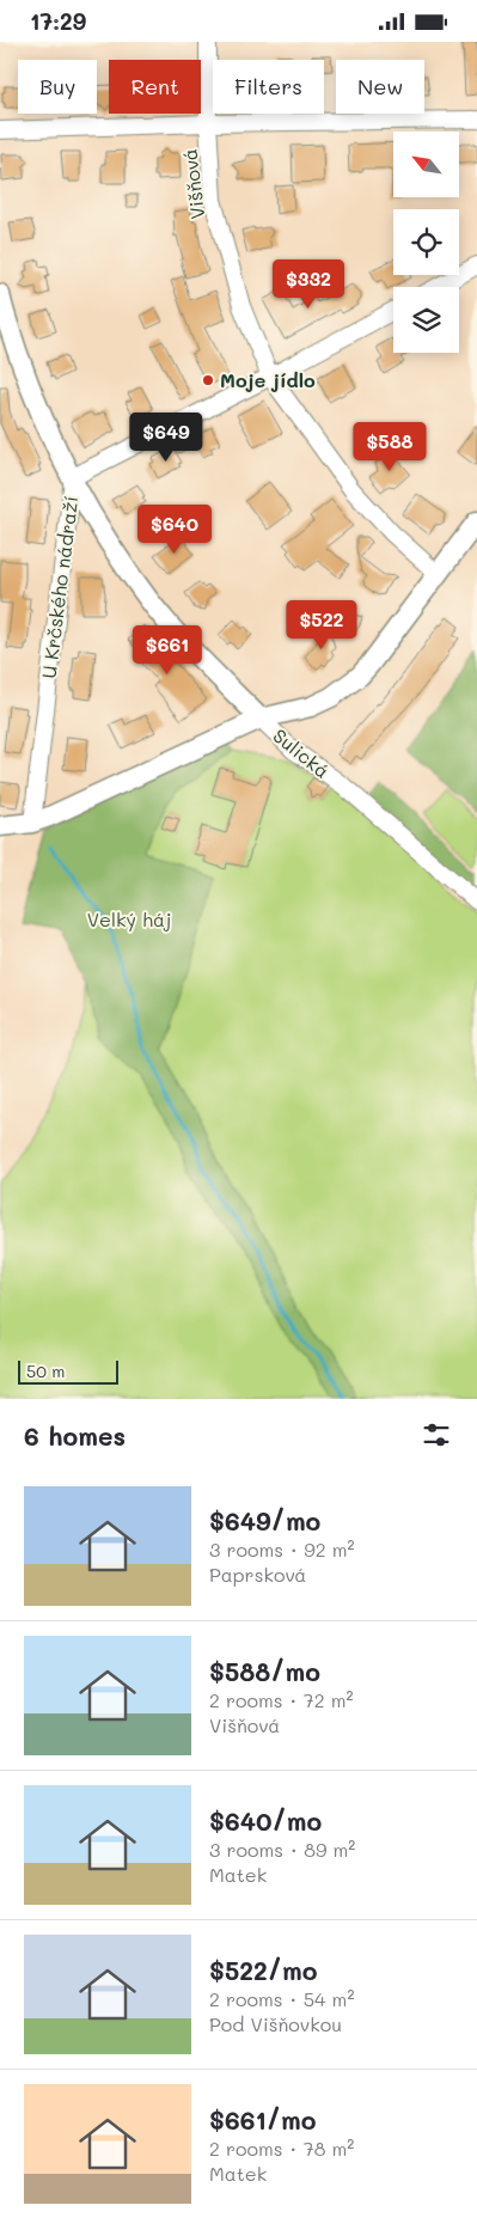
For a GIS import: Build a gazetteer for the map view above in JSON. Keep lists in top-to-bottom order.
{
  "streets": {
    "street": ["Višňová", "U Krčského nádraží", "Sulická"]
  },
  "crossings": [
    ["U Krčského nádraží", "Sulická"]
  ],
  "parks": ["Velký háj"],
  "places": ["Moje jídlo"],
  "scale_bar": "50 m",
  "north": "top left",
  "page": {
    "status": "17:29",
    "chip": [
      "Buy",
      "Rent",
      "Filters",
      "New"
    ],
    "price": [
      "$332",
      "$649",
      "$588",
      "$640",
      "$522",
      "$661"
    ],
    "scale": "50 m",
    "heading": "6 homes",
    "list": [
      {
        "name": "$649/mo",
        "note": "3 rooms · 92 m² · Paprsková"
      },
      {
        "name": "$588/mo",
        "note": "2 rooms · 72 m² · Višňová"
      },
      {
        "name": "$640/mo",
        "note": "3 rooms · 89 m² · Matek"
      },
      {
        "name": "$522/mo",
        "note": "2 rooms · 54 m² · Pod Višňovkou"
      },
      {
        "name": "$661/mo",
        "note": "2 rooms · 78 m² · Matek"
      }
    ]
  }
}
